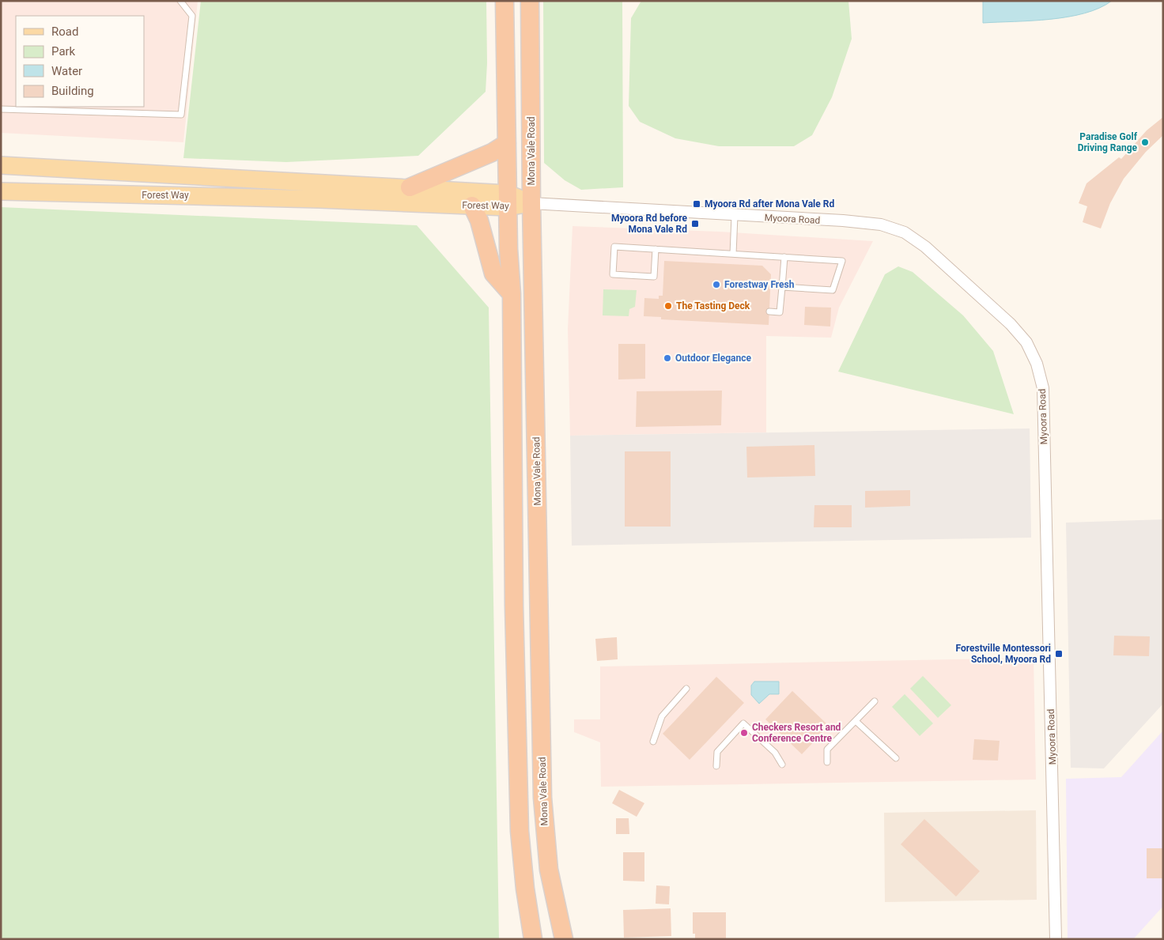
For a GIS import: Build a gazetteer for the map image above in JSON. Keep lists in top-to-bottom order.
{
  "streets": {
    "highway": ["Mona Vale Road"],
    "main road": ["Forest Way"],
    "street": ["Myoora Road"]
  },
  "crossings": [
    ["Mona Vale Road", "Forest Way"],
    ["Mona Vale Road", "Myoora Road"],
    ["Forest Way", "Myoora Road"]
  ],
  "places": {
    "other": [
      "Paradise Golf Driving Range",
      "Forestway Fresh",
      "The Tasting Deck",
      "Outdoor Elegance",
      "Checkers Resort and Conference Centre"
    ],
    "transit": ["Myoora Rd after Mona Vale Rd", "Myoora Rd before Mona Vale Rd", "Forestville Montessori School, Myoora Rd"]
  },
  "legend": [
    "Road",
    "Park",
    "Water",
    "Building"
  ]
}
